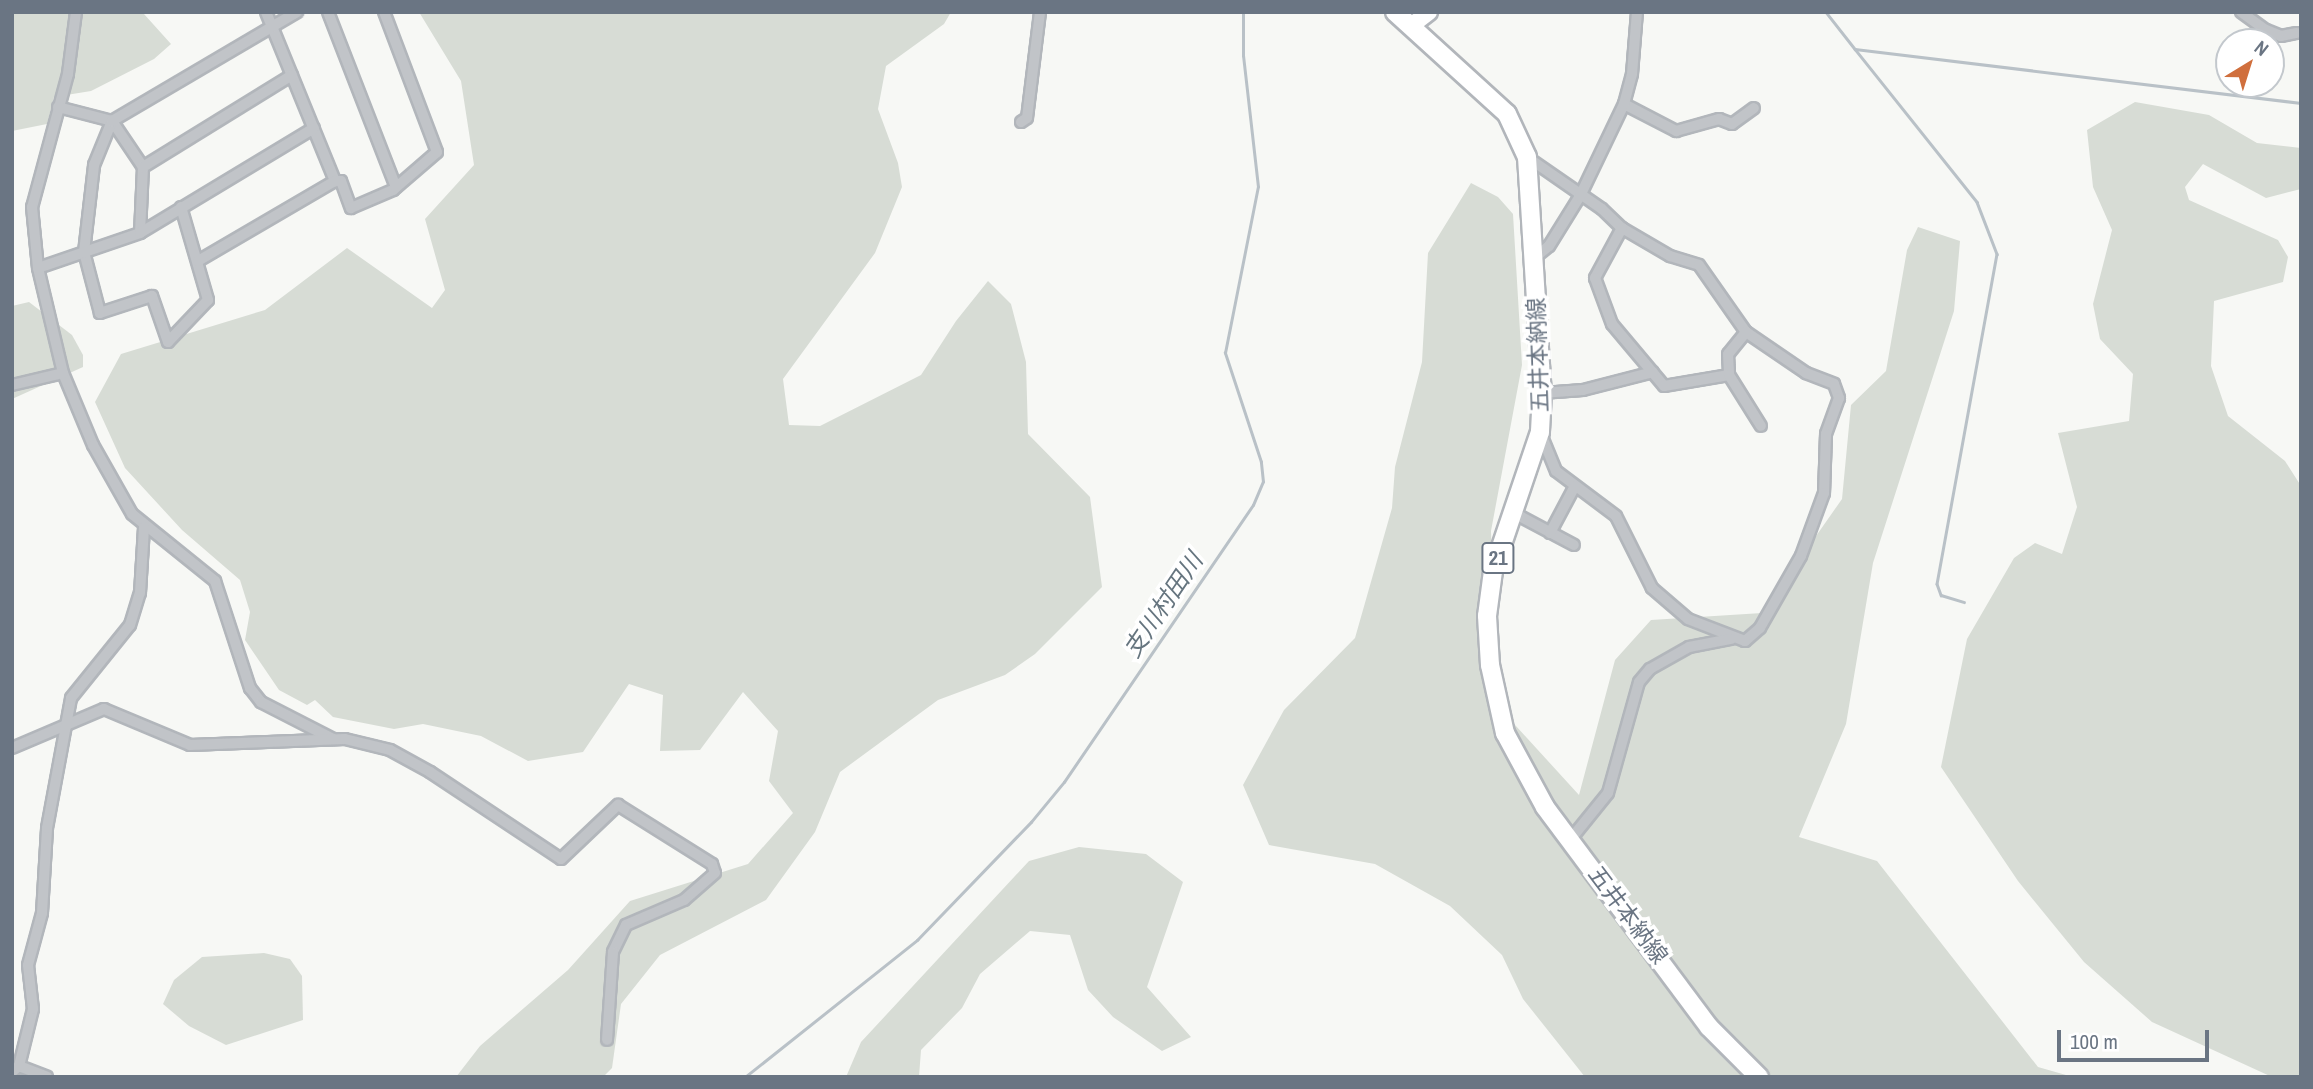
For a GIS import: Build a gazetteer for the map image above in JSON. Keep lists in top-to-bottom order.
{
  "streets": {
    "main road": ["五井本納線", "21"]
  },
  "water": ["支川村田川"],
  "scale_bar": "100 m",
  "north": "top right"
}
